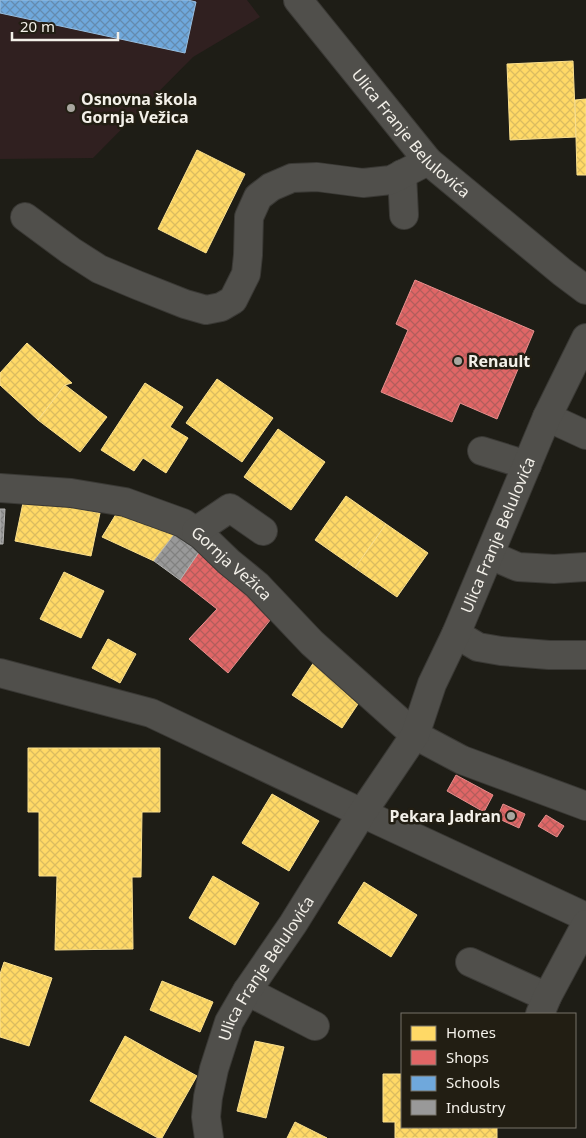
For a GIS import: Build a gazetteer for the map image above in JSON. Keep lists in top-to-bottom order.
{
  "streets": {
    "street": ["Ulica Franje Belulovića", "Gornja Vežica"]
  },
  "crossings": [
    ["Ulica Franje Belulovića", "Gornja Vežica"]
  ],
  "places": ["Osnovna škola Gornja Vežica", "Renault", "Pekara Jadran"],
  "legend": [
    "Homes",
    "Shops",
    "Schools",
    "Industry"
  ],
  "scale_bar": "20 m"
}
